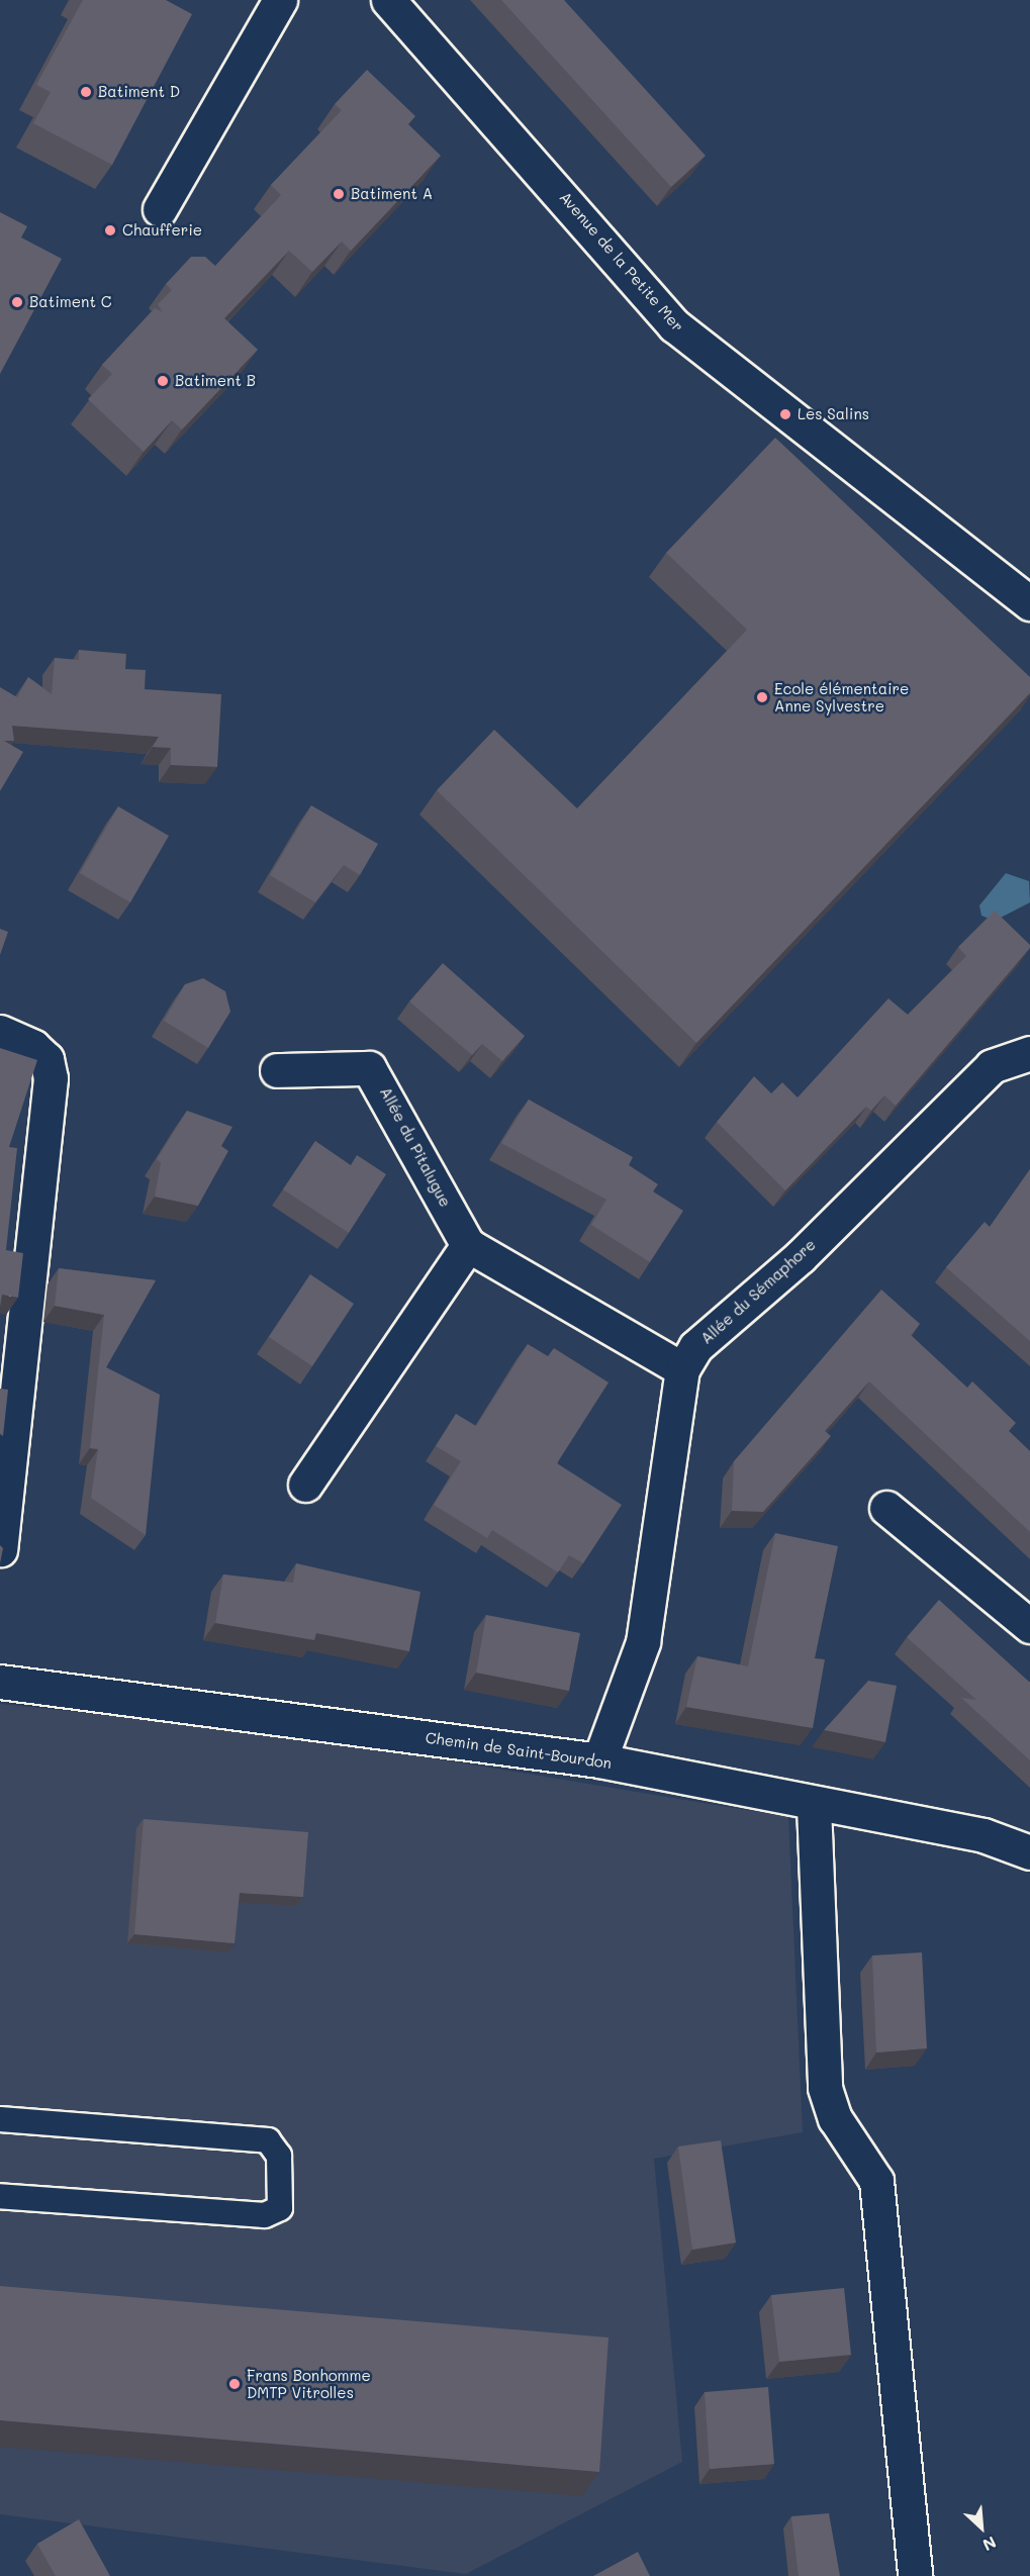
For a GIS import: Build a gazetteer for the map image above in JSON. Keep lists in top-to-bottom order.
{
  "streets": {
    "street": [
      "Avenue de la Petite Mer",
      "Allée du Pitalugue",
      "Allée du Sémaphore",
      "Chemin de Saint-Bourdon"
    ]
  },
  "crossings": [
    ["Allée du Sémaphore", "Chemin de Saint-Bourdon"]
  ],
  "places": [
    "Batiment D",
    "Batiment A",
    "Chaufferie",
    "Batiment C",
    "Batiment B",
    "Les Salins",
    "Ecole élémentaire Anne Sylvestre",
    "Frans Bonhomme DMTP Vitrolles"
  ],
  "north": "bottom right"
}
